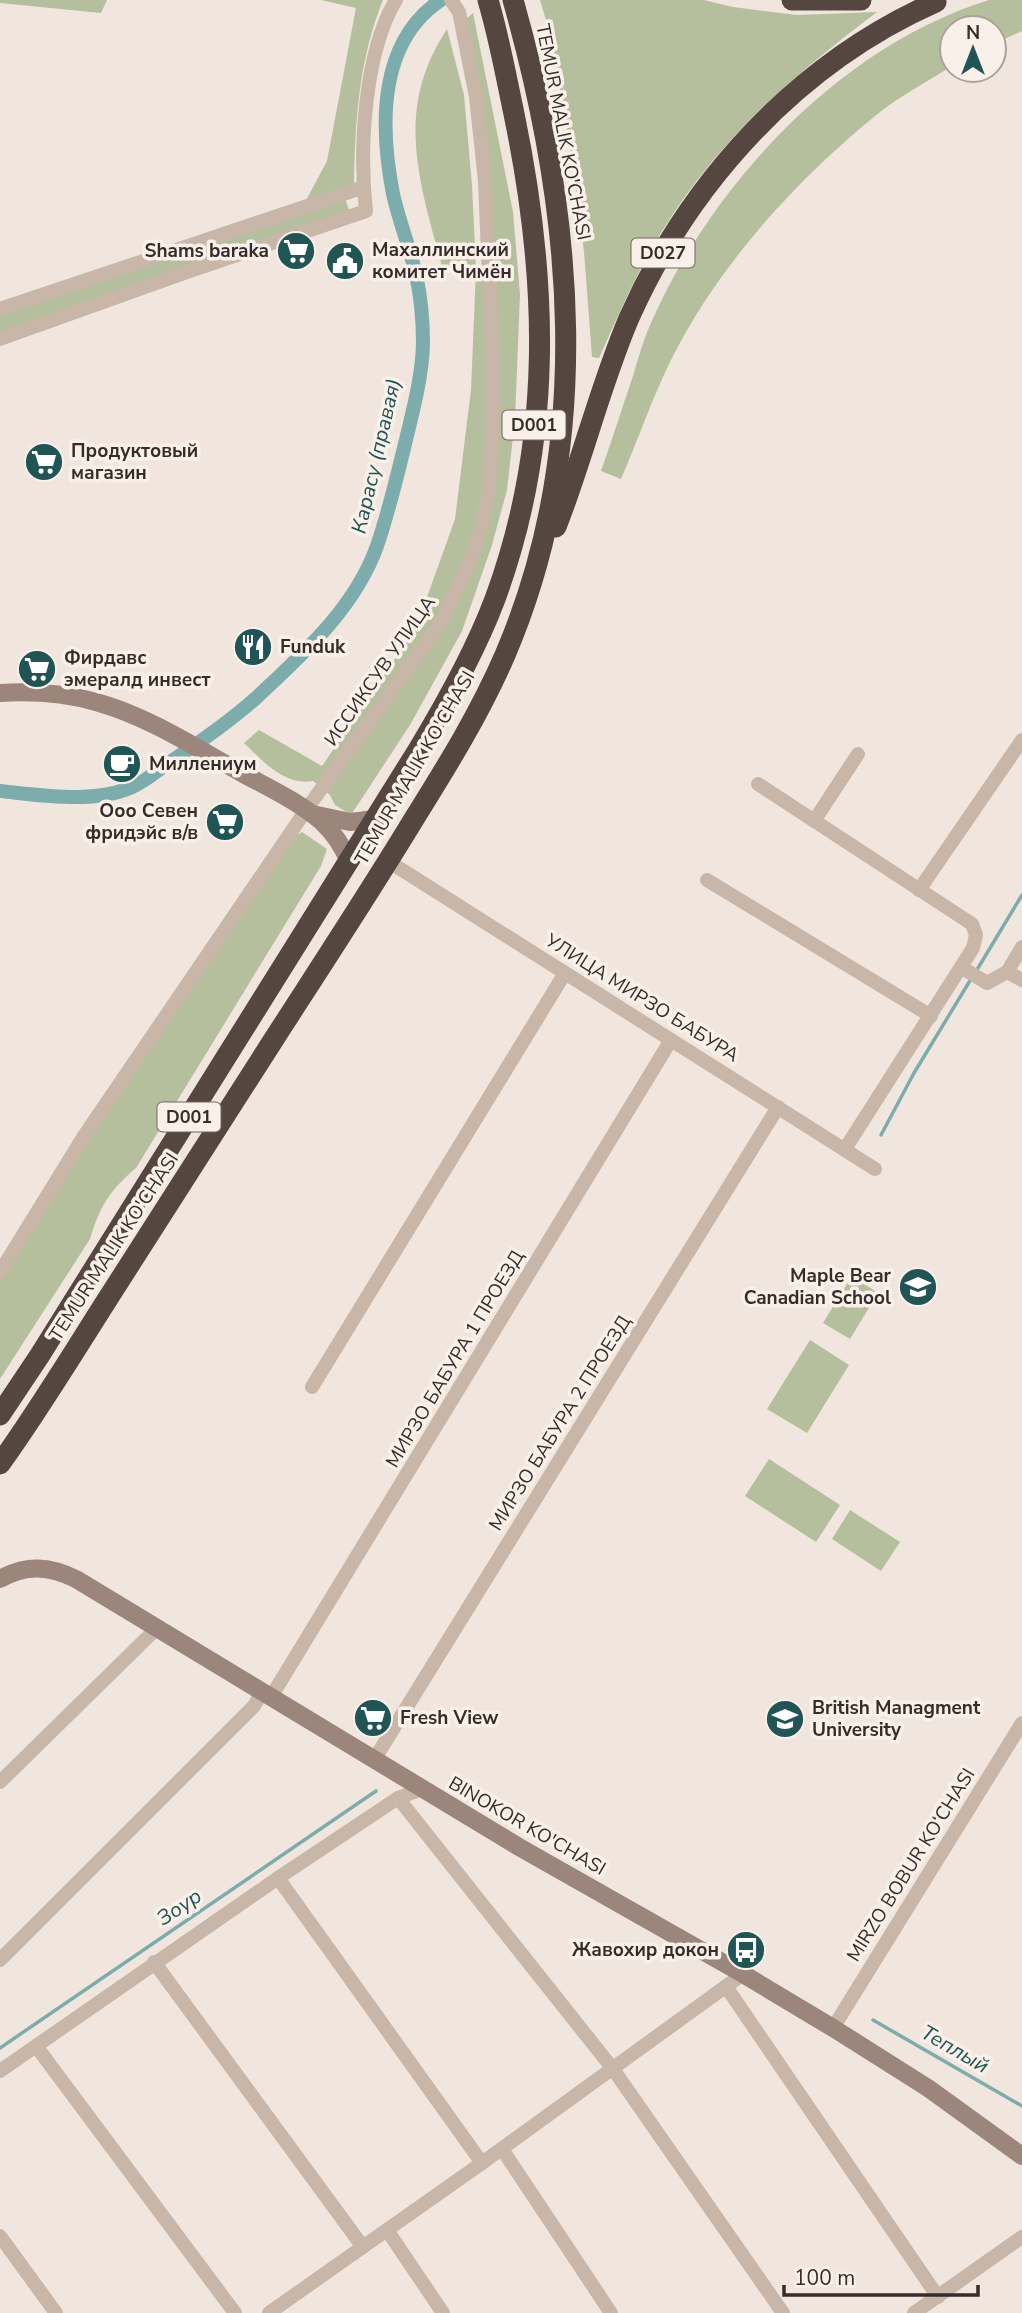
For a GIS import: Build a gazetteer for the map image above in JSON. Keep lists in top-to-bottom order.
{
  "streets": {
    "highway": ["TEMUR MALIK KO'CHASI", "D027", "D001"],
    "main road": ["BINOKOR KO'CHASI"],
    "street": [
      "ИССИКСУВ УЛИЦА",
      "УЛИЦА МИРЗО БАБУРА",
      "МИРЗО БАБУРА 1 ПРОЕЗД",
      "МИРЗО БАБУРА 2 ПРОЕЗД",
      "MIRZO BOBUR KO‘CHASI"
    ]
  },
  "crossings": [
    ["TEMUR MALIK KO'CHASI", "D027"],
    ["TEMUR MALIK KO'CHASI", "УЛИЦА МИРЗО БАБУРА"],
    ["УЛИЦА МИРЗО БАБУРА", "МИРЗО БАБУРА 1 ПРОЕЗД"],
    ["УЛИЦА МИРЗО БАБУРА", "МИРЗО БАБУРА 2 ПРОЕЗД"],
    ["МИРЗО БАБУРА 1 ПРОЕЗД", "BINOKOR KO'CHASI"],
    ["МИРЗО БАБУРА 2 ПРОЕЗД", "BINOKOR KO'CHASI"],
    ["BINOKOR KO'CHASI", "MIRZO BOBUR KO‘CHASI"]
  ],
  "water": ["Карасу (правая)", "Зоур", "Теплый"],
  "places": {
    "supermarket": [
      "Shams baraka",
      "Продуктовый магазин",
      "Фирдавс эмералд инвест",
      "Ооо Севен фридэйс в/в",
      "Fresh View"
    ],
    "public building": ["Махаллинский комитет Чимён"],
    "restaurant": ["Funduk"],
    "cafe": ["Миллениум"],
    "school or university": ["Maple Bear Canadian School", "British Managment University"],
    "bus stop": ["Жавохир докон"]
  },
  "scale_bar": "100 m",
  "north": "top"
}
